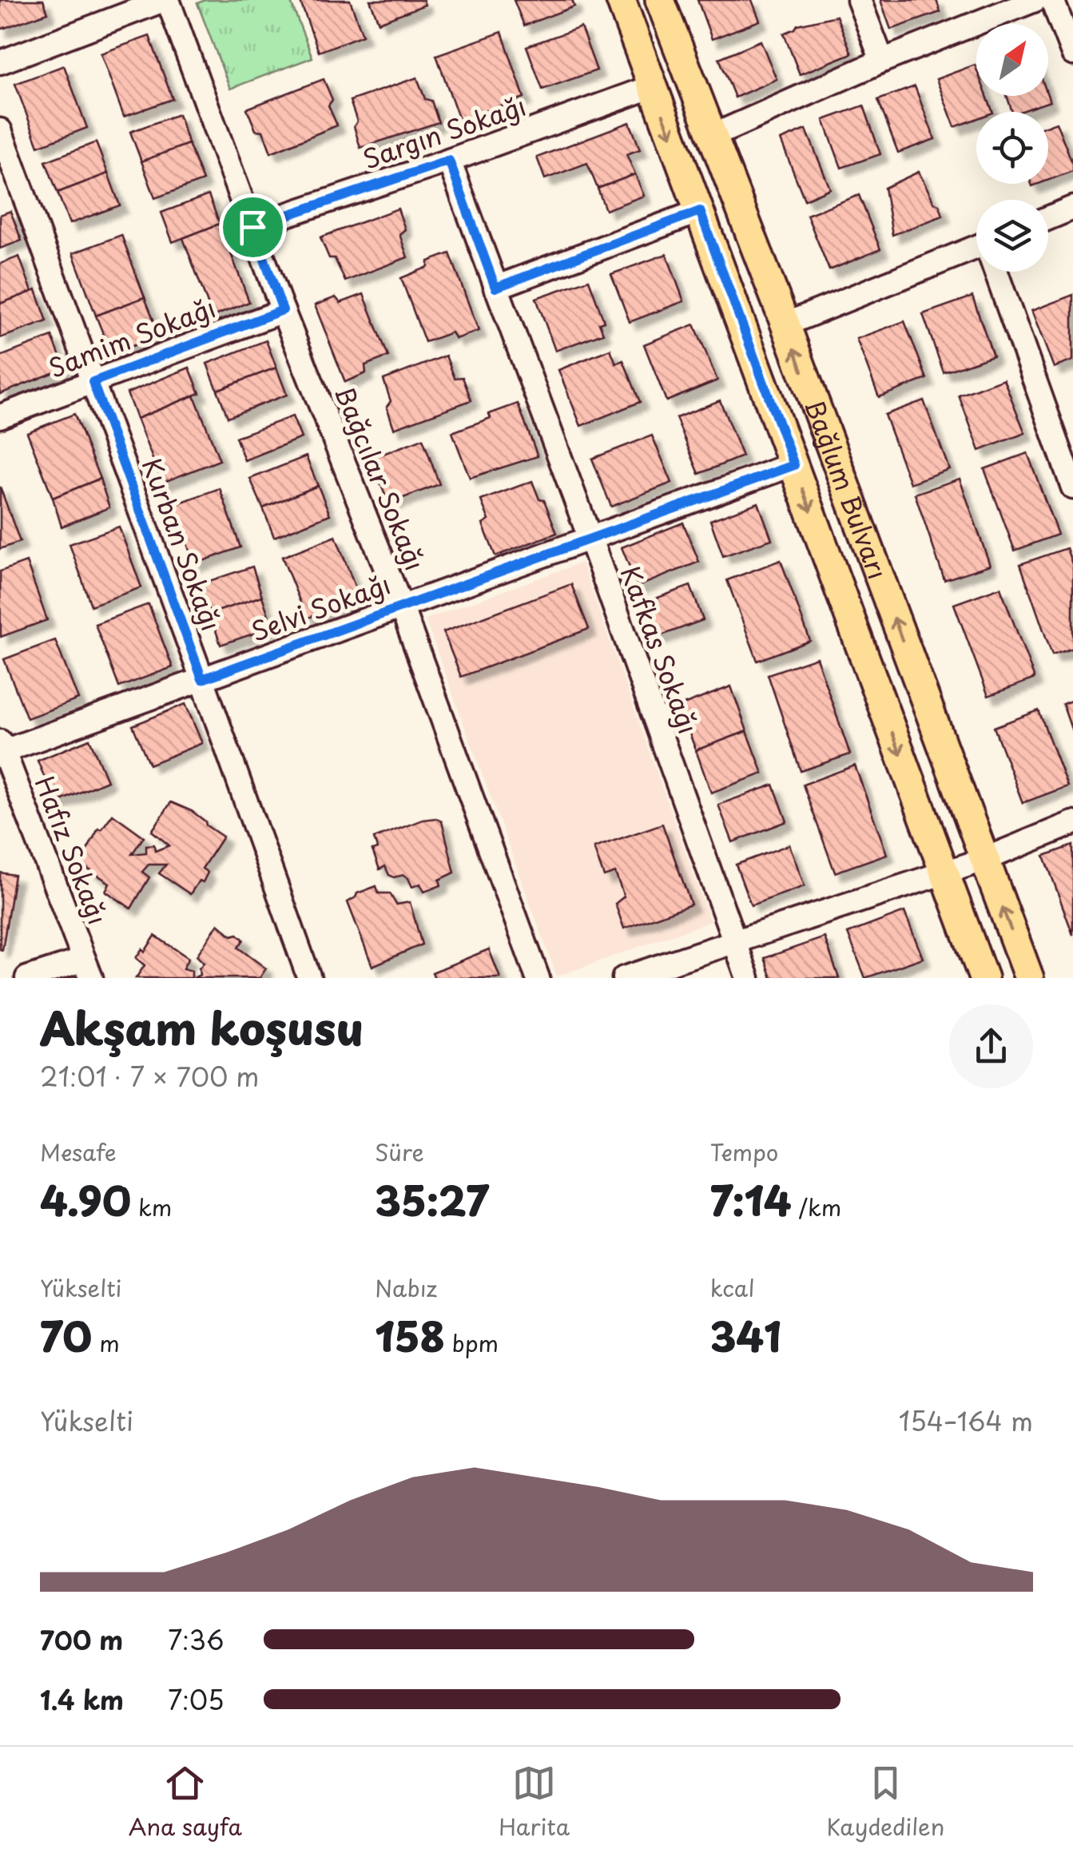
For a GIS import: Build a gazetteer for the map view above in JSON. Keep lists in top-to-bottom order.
{
  "streets": {
    "main road": ["Bağlum Bulvarı"],
    "street": [
      "Sargın Sokağı",
      "Samim Sokağı",
      "Bağcılar Sokağı",
      "Kurban Sokağı",
      "Selvi Sokağı",
      "Kafkas Sokağı",
      "Hafız Sokağı"
    ]
  },
  "crossings": [
    ["Sargın Sokağı", "Bağcılar Sokağı"],
    ["Sargın Sokağı", "Bağlum Bulvarı"],
    ["Sargın Sokağı", "Kafkas Sokağı"],
    ["Samim Sokağı", "Bağcılar Sokağı"],
    ["Samim Sokağı", "Kurban Sokağı"],
    ["Bağcılar Sokağı", "Selvi Sokağı"],
    ["Bağlum Bulvarı", "Selvi Sokağı"],
    ["Kurban Sokağı", "Selvi Sokağı"],
    ["Selvi Sokağı", "Kafkas Sokağı"],
    ["Selvi Sokağı", "Hafız Sokağı"]
  ],
  "north": "top right",
  "page": {
    "heading": ["Akşam koşusu", "21:01 · 7 × 700 m"],
    "stats": [
      ["Mesafe", "4.90 km"],
      ["Süre", "35:27"],
      ["Tempo", "7:14 /km"],
      ["Yükselti", "70 m"],
      ["Nabız", "158 bpm"],
      ["kcal", "341"]
    ],
    "chart": ["Yükselti", "154–164 m"],
    "list": [
      {
        "name": "700 m",
        "note": "7:36"
      },
      {
        "name": "1.4 km",
        "note": "7:05"
      }
    ],
    "tabs": ["Ana sayfa", "Harita", "Kaydedilen"]
  }
}
